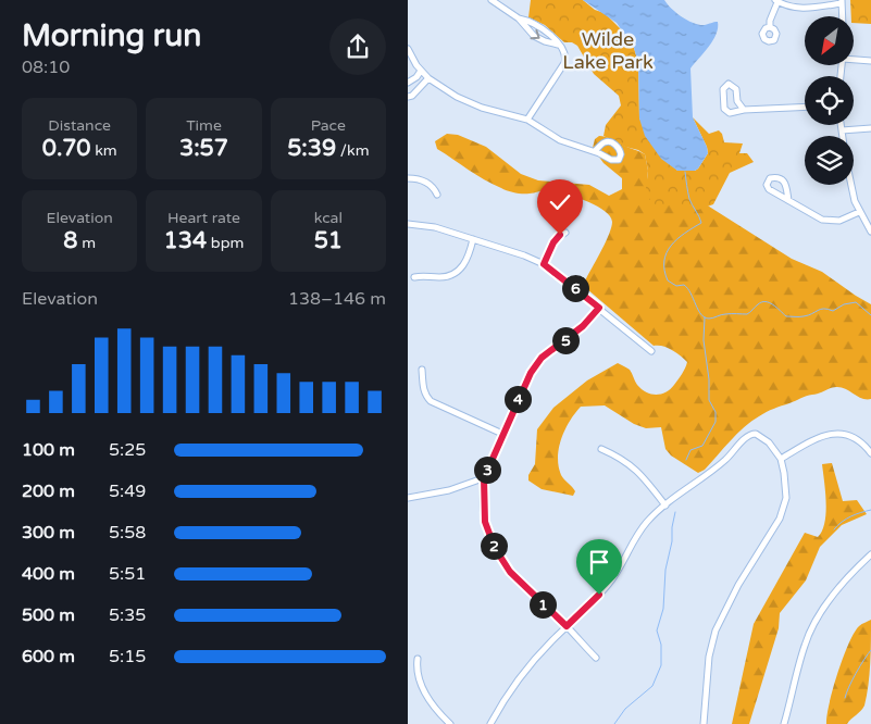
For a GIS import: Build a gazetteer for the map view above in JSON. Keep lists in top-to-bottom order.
{
  "parks": ["Wilde Lake Park"],
  "north": "bottom left",
  "page": {
    "heading": ["Morning run", "08:10"],
    "stats": [
      ["Distance", "0.70 km"],
      ["Time", "3:57"],
      ["Pace", "5:39 /km"],
      ["Elevation", "8 m"],
      ["Heart rate", "134 bpm"],
      ["kcal", "51"]
    ],
    "pins": [
      "6",
      "5",
      "4",
      "3",
      "2",
      "1"
    ],
    "chart": ["Elevation", "138–146 m"],
    "list": [
      {
        "name": "100 m",
        "note": "5:25"
      },
      {
        "name": "200 m",
        "note": "5:49"
      },
      {
        "name": "300 m",
        "note": "5:58"
      },
      {
        "name": "400 m",
        "note": "5:51"
      },
      {
        "name": "500 m",
        "note": "5:35"
      },
      {
        "name": "600 m",
        "note": "5:15"
      }
    ]
  }
}
